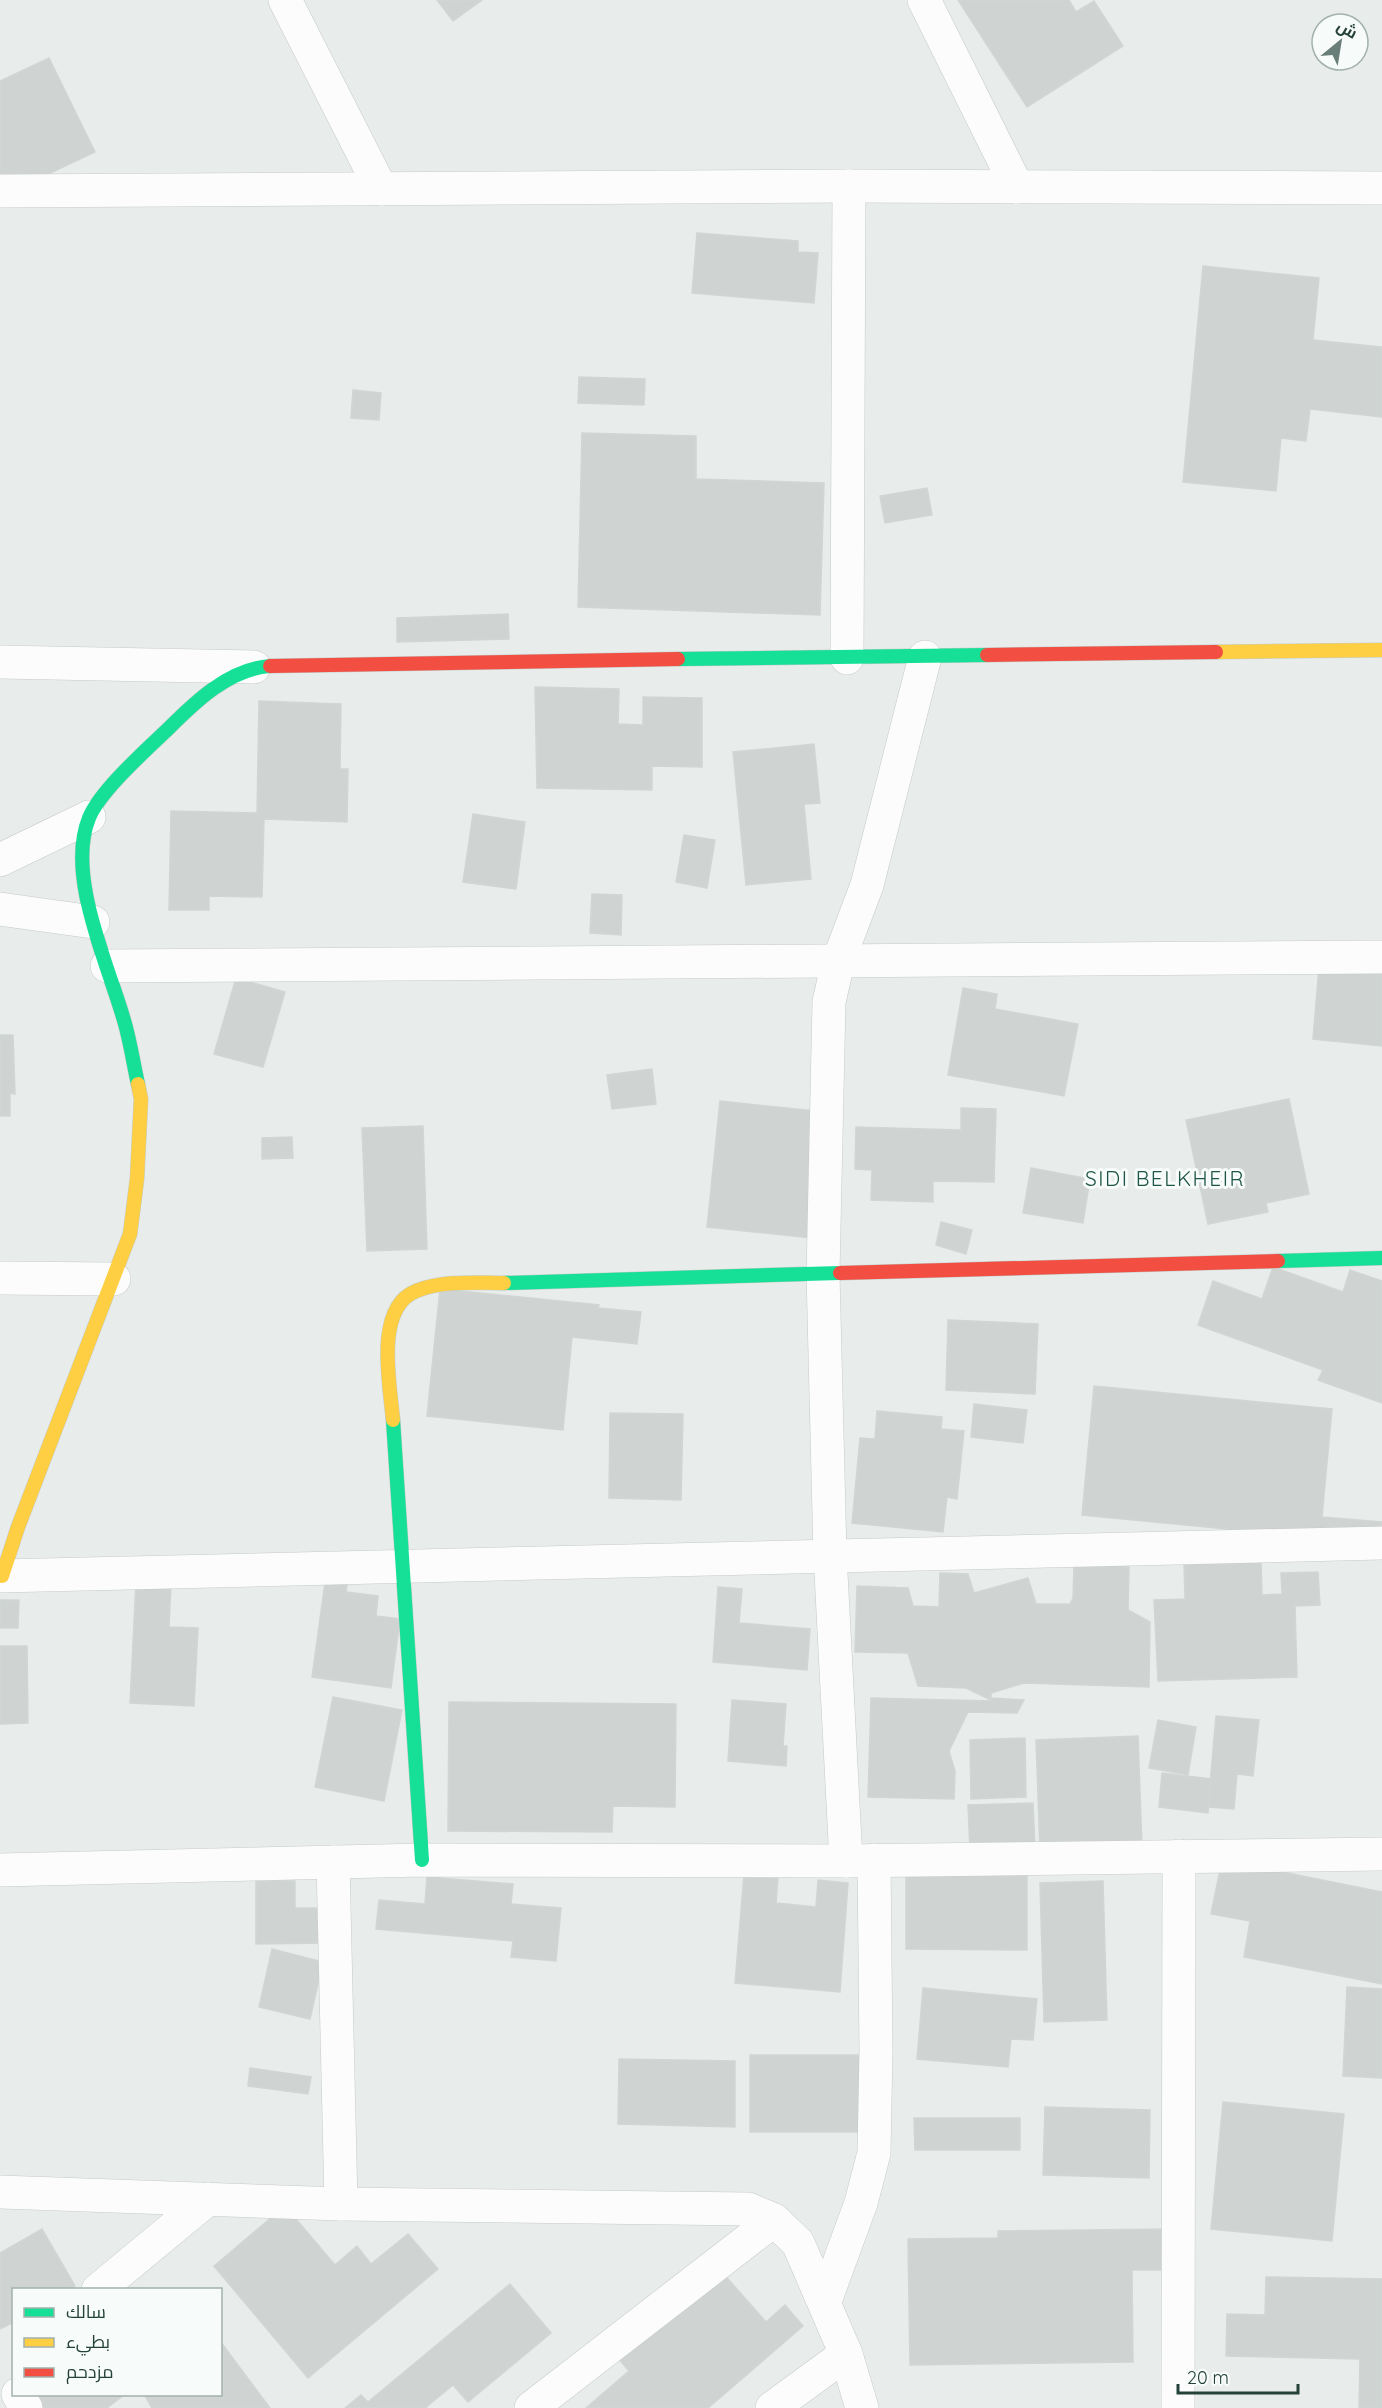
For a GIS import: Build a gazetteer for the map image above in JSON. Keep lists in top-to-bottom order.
{
  "districts": ["SIDI BELKHEIR"],
  "legend": ["سالك", "بطيء", "مزدحم"],
  "scale_bar": "20 m",
  "north": "top right"
}
